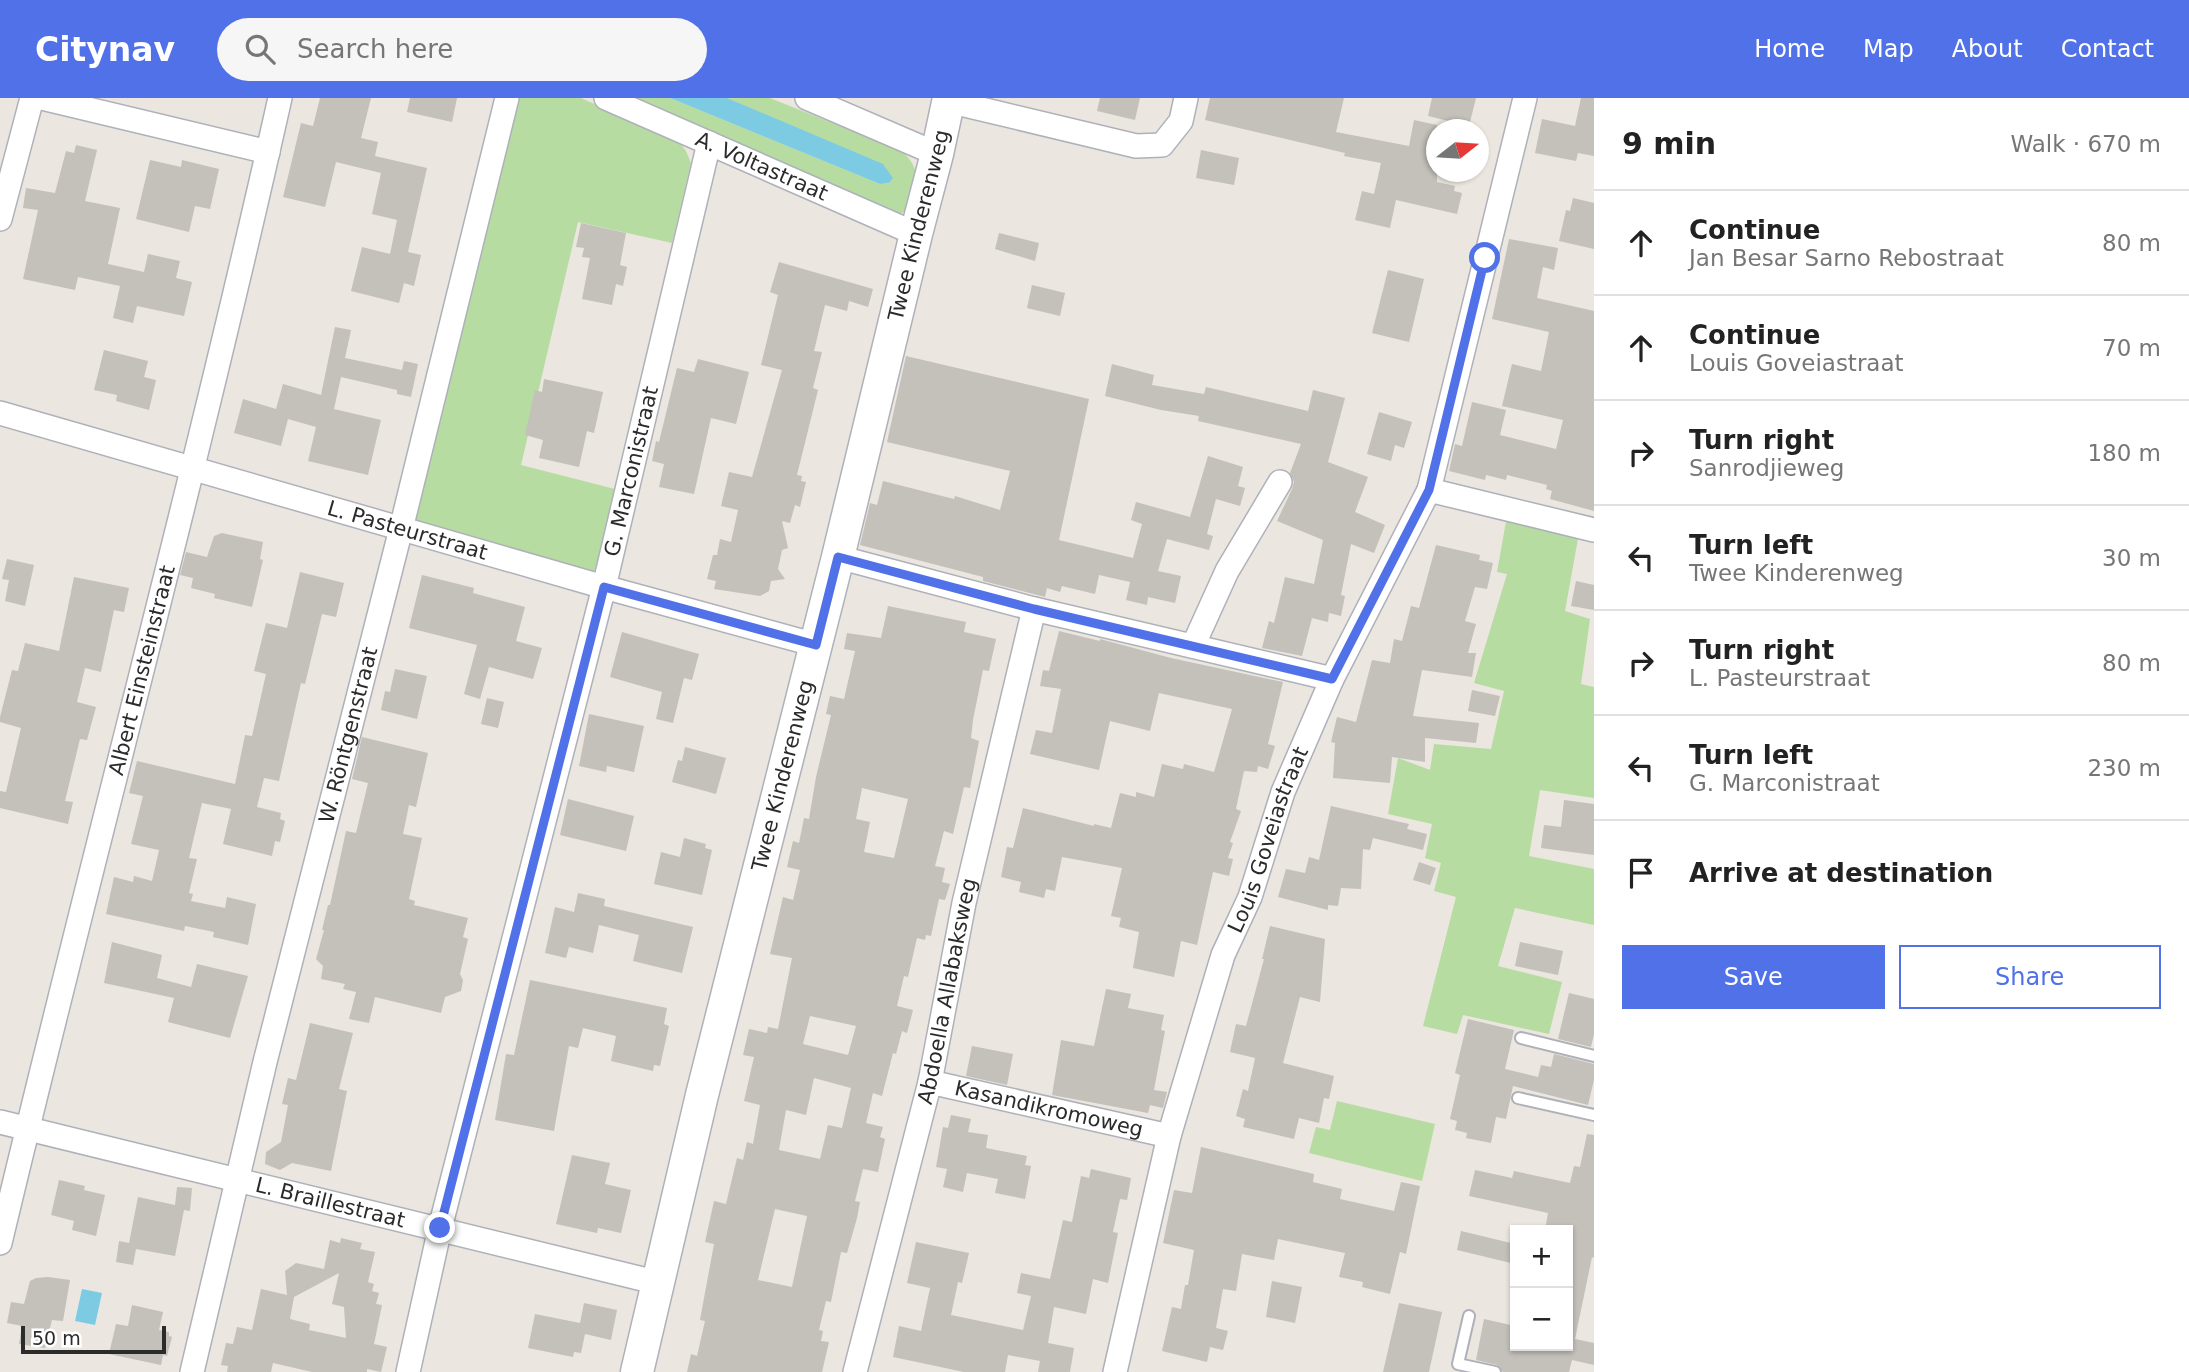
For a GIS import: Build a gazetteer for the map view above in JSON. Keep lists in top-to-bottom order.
{
  "streets": {
    "street": [
      "A. Voltastraat",
      "Twee Kinderenweg",
      "G. Marconistraat",
      "L. Pasteurstraat",
      "Albert Einsteinstraat",
      "W. Röntgenstraat",
      "Louis Goveiastraat",
      "Abdoella Allabaksweg",
      "Kasandikromoweg",
      "L. Braillestraat"
    ]
  },
  "crossings": [
    ["A. Voltastraat", "Twee Kinderenweg"],
    ["A. Voltastraat", "G. Marconistraat"],
    ["Twee Kinderenweg", "L. Pasteurstraat"],
    ["Twee Kinderenweg", "L. Braillestraat"],
    ["G. Marconistraat", "L. Pasteurstraat"],
    ["G. Marconistraat", "L. Braillestraat"],
    ["L. Pasteurstraat", "Albert Einsteinstraat"],
    ["L. Pasteurstraat", "W. Röntgenstraat"],
    ["Albert Einsteinstraat", "L. Braillestraat"],
    ["W. Röntgenstraat", "L. Braillestraat"],
    ["Louis Goveiastraat", "Kasandikromoweg"],
    ["Abdoella Allabaksweg", "Kasandikromoweg"]
  ],
  "scale_bar": "50 m",
  "north": "right",
  "page": {
    "header": "Citynav",
    "search": "Search here",
    "nav": [
      "Home",
      "Map",
      "About",
      "Contact"
    ],
    "heading": ["9 min", "Walk · 670 m"],
    "list": [
      ["Continue", "Jan Besar Sarno Rebostraat", "80 m"],
      ["Continue", "Louis Goveiastraat", "70 m"],
      ["Turn right", "Sanrodjieweg", "180 m"],
      ["Turn left", "Twee Kinderenweg", "30 m"],
      ["Turn right", "L. Pasteurstraat", "80 m"],
      ["Turn left", "G. Marconistraat", "230 m"],
      "Arrive at destination"
    ],
    "buttons": ["Save", "Share"],
    "map_buttons": ["+", "−"],
    "scale": "50 m"
  }
}
